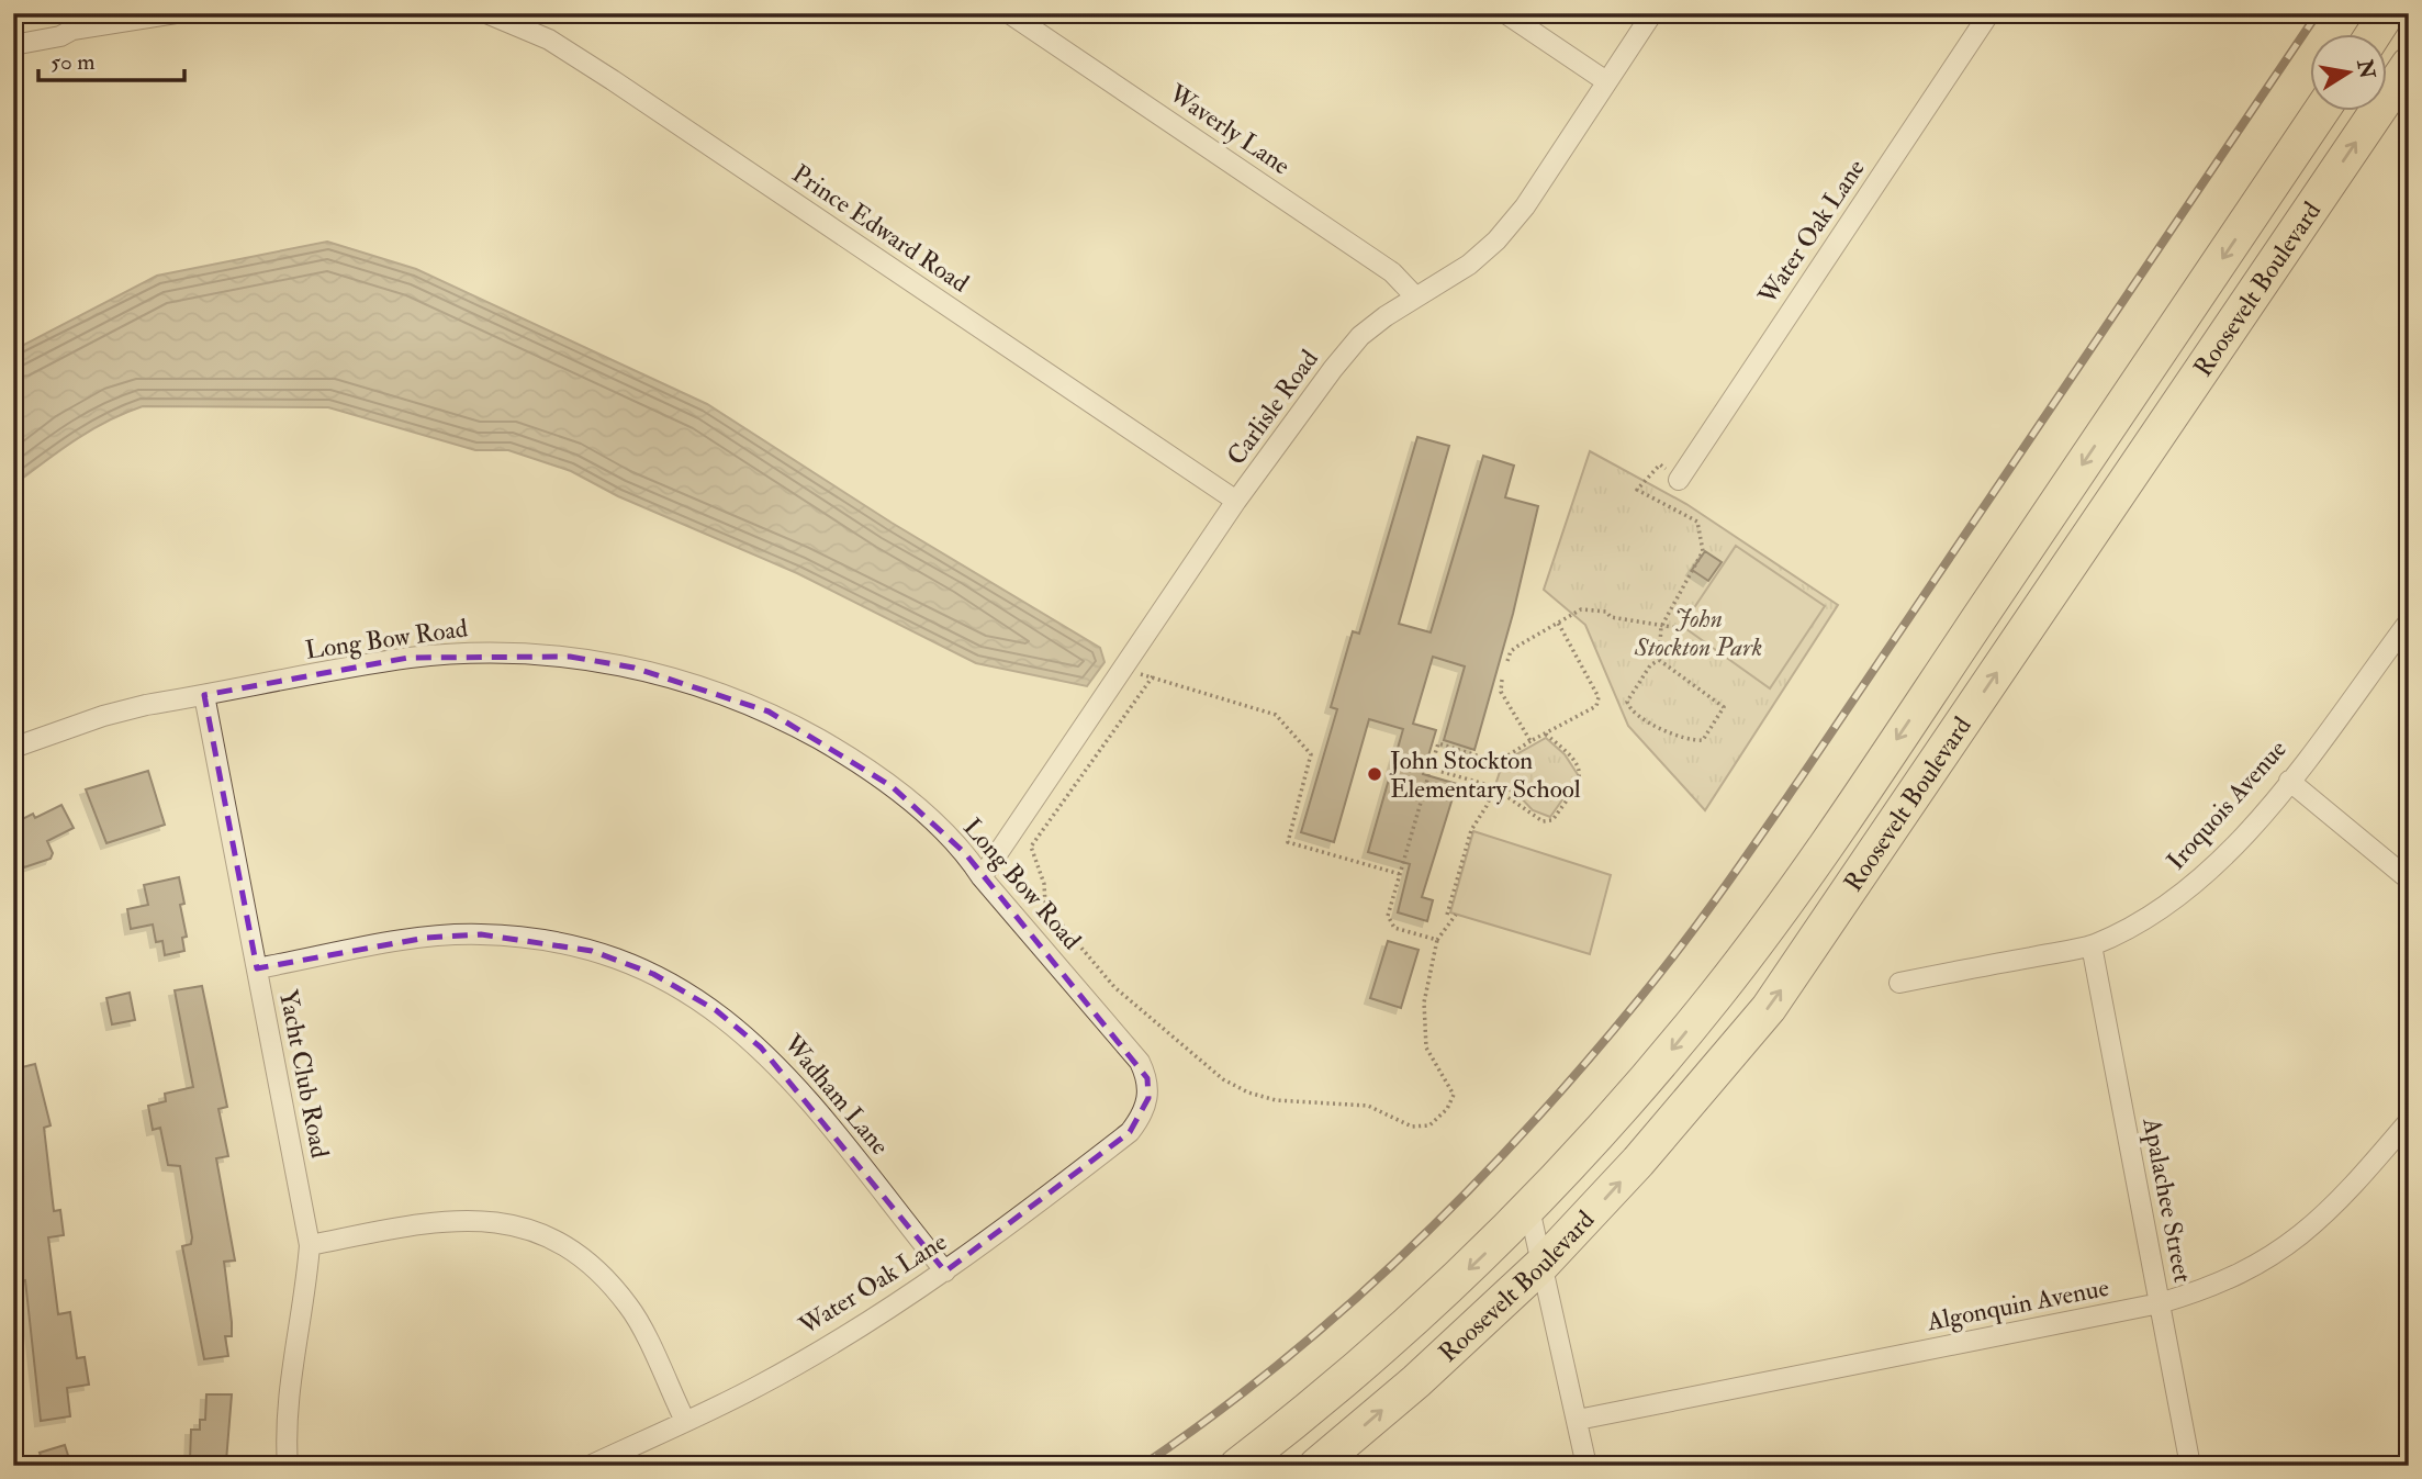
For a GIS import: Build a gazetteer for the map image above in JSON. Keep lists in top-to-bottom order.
{
  "streets": {
    "highway": ["Roosevelt Boulevard"],
    "street": [
      "Waverly Lane",
      "Prince Edward Road",
      "Water Oak Lane",
      "Carlisle Road",
      "Long Bow Road",
      "Iroquois Avenue",
      "Yacht Club Road",
      "Wadham Lane",
      "Apalachee Street",
      "Algonquin Avenue"
    ]
  },
  "crossings": [
    ["Waverly Lane", "Carlisle Road"],
    ["Prince Edward Road", "Carlisle Road"],
    ["Water Oak Lane", "Long Bow Road"],
    ["Water Oak Lane", "Wadham Lane"],
    ["Carlisle Road", "Long Bow Road"],
    ["Long Bow Road", "Yacht Club Road"],
    ["Iroquois Avenue", "Apalachee Street"],
    ["Yacht Club Road", "Wadham Lane"],
    ["Apalachee Street", "Algonquin Avenue"]
  ],
  "parks": ["John Stockton Park"],
  "places": ["John Stockton Elementary School"],
  "scale_bar": "50 m",
  "north": "right"
}
